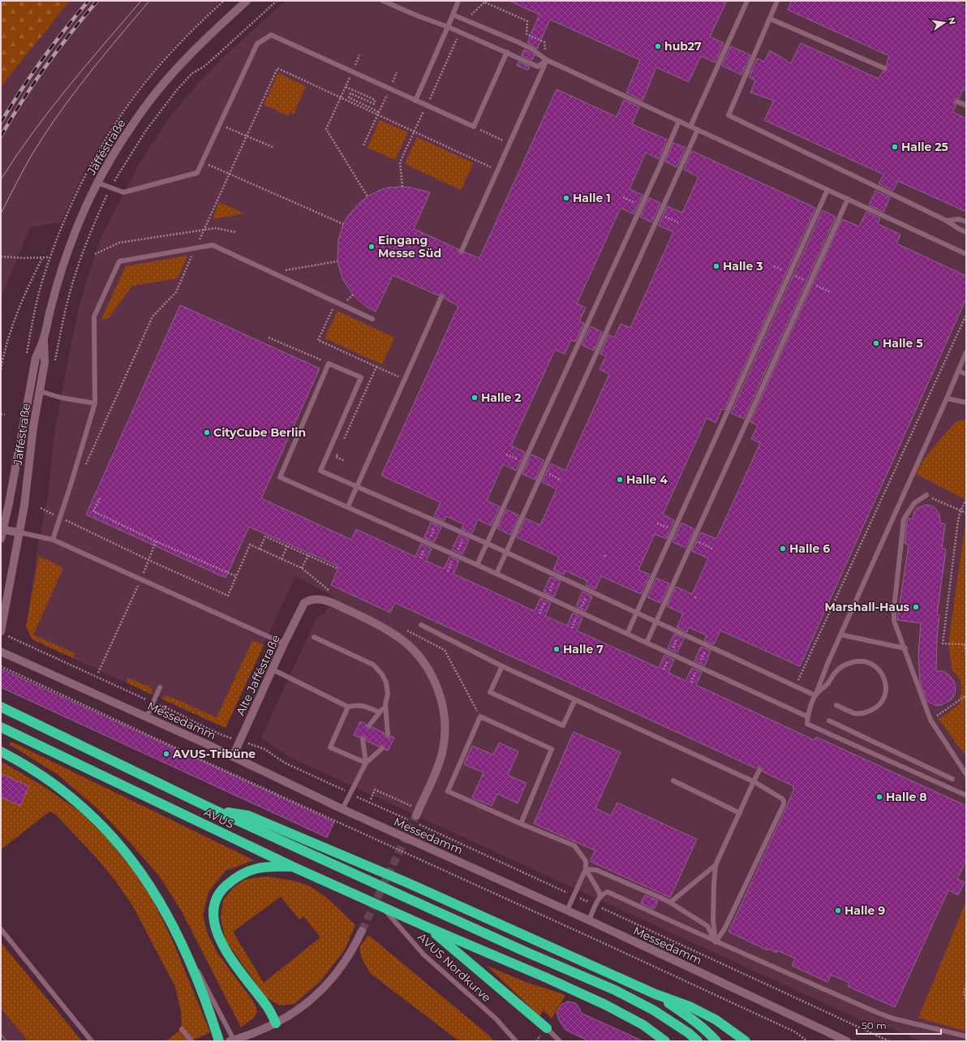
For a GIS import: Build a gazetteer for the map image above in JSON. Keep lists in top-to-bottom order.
{
  "streets": {
    "highway": ["AVUS"],
    "main road": ["Jafféstraße", "Alte Jafféstraße", "Messedamm"],
    "lane": ["AVUS Nordkurve"]
  },
  "crossings": [
    ["Alte Jafféstraße", "Messedamm"],
    ["AVUS", "AVUS Nordkurve"]
  ],
  "places": [
    "hub27",
    "Halle 25",
    "Halle 1",
    "Eingang Messe Süd",
    "Halle 3",
    "Halle 5",
    "Halle 2",
    "CityCube Berlin",
    "Halle 4",
    "Halle 6",
    "Marshall-Haus",
    "Halle 7",
    "AVUS-Tribüne",
    "Halle 8",
    "Halle 9"
  ],
  "scale_bar": "50 m",
  "north": "right"
}
